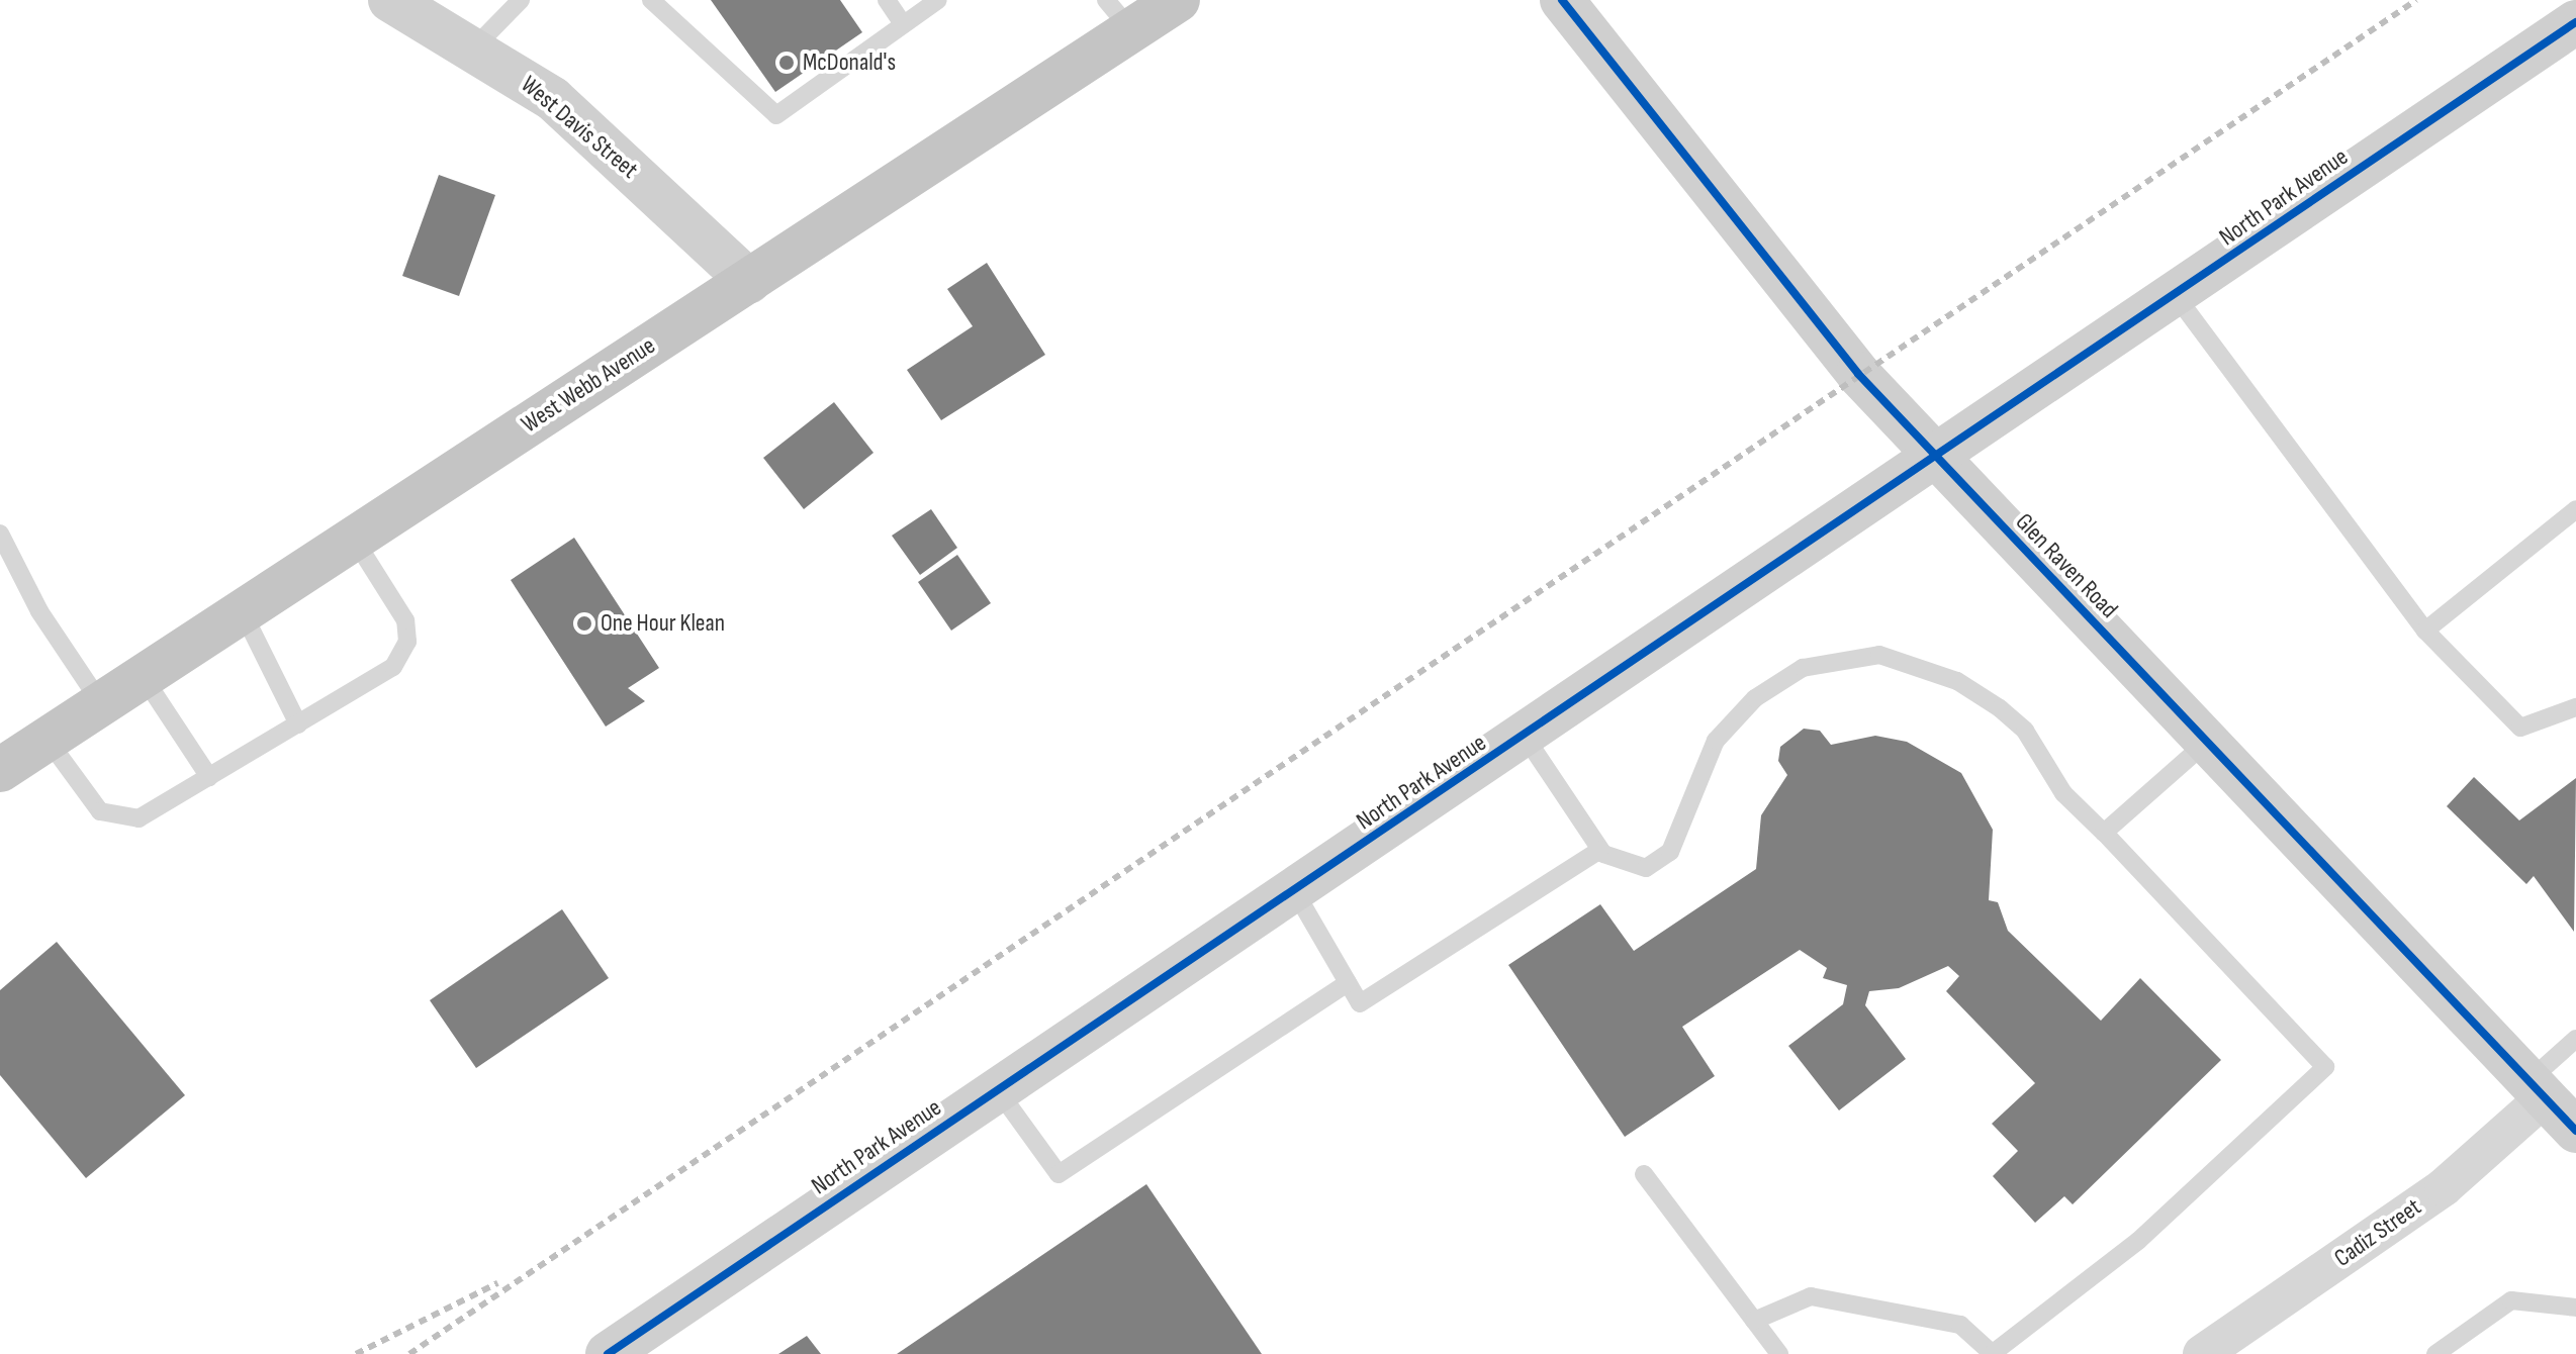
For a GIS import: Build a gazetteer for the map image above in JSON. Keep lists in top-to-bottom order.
{
  "streets": {
    "highway": ["West Webb Avenue"],
    "street": [
      "West Davis Street",
      "North Park Avenue",
      "Glen Raven Road",
      "Cadiz Street"
    ]
  },
  "crossings": [
    ["West Davis Street", "West Webb Avenue"],
    ["North Park Avenue", "Glen Raven Road"],
    ["Glen Raven Road", "Cadiz Street"]
  ],
  "places": ["McDonald's", "One Hour Klean"]
}
